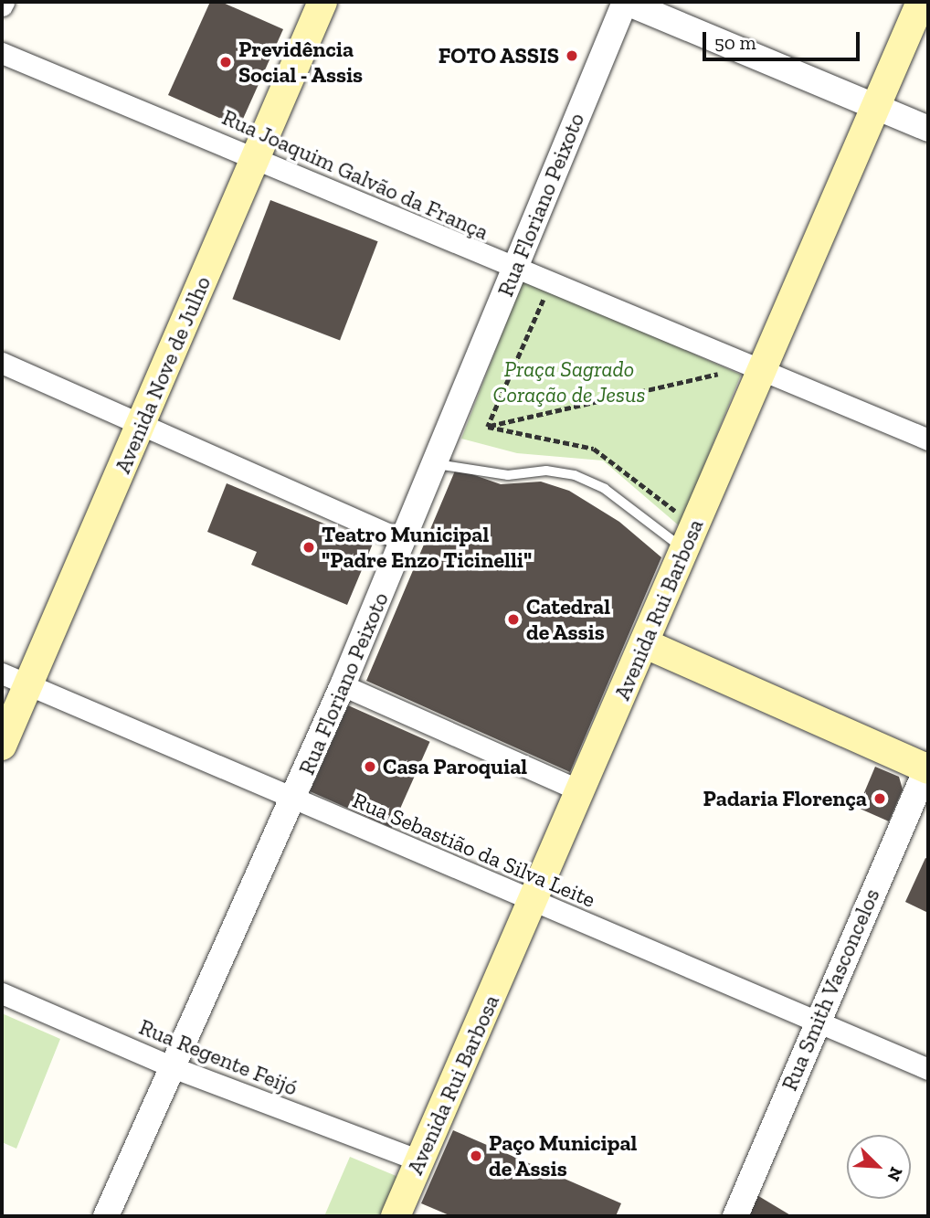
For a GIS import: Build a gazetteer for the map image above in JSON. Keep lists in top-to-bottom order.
{
  "streets": {
    "main road": ["Avenida Nove de Julho", "Avenida Rui Barbosa"],
    "street": [
      "Rua Joaquim Galvão da França",
      "Rua Floriano Peixoto",
      "Rua Sebastião da Silva Leite",
      "Rua Smith Vasconcelos",
      "Rua Regente Feijó"
    ]
  },
  "crossings": [
    ["Rua Joaquim Galvão da França", "Rua Floriano Peixoto"],
    ["Rua Joaquim Galvão da França", "Avenida Nove de Julho"],
    ["Rua Joaquim Galvão da França", "Avenida Rui Barbosa"],
    ["Rua Floriano Peixoto", "Rua Sebastião da Silva Leite"],
    ["Rua Floriano Peixoto", "Rua Regente Feijó"],
    ["Avenida Nove de Julho", "Rua Sebastião da Silva Leite"],
    ["Avenida Rui Barbosa", "Rua Sebastião da Silva Leite"],
    ["Avenida Rui Barbosa", "Rua Regente Feijó"],
    ["Rua Sebastião da Silva Leite", "Rua Smith Vasconcelos"]
  ],
  "parks": ["Praça Sagrado Coração de Jesus"],
  "places": [
    "FOTO ASSIS",
    "Previdência Social - Assis",
    "Teatro Municipal \"Padre Enzo Ticinelli\"",
    "Catedral de Assis",
    "Casa Paroquial",
    "Padaria Florença",
    "Paço Municipal de Assis"
  ],
  "scale_bar": "50 m",
  "north": "bottom right"
}
